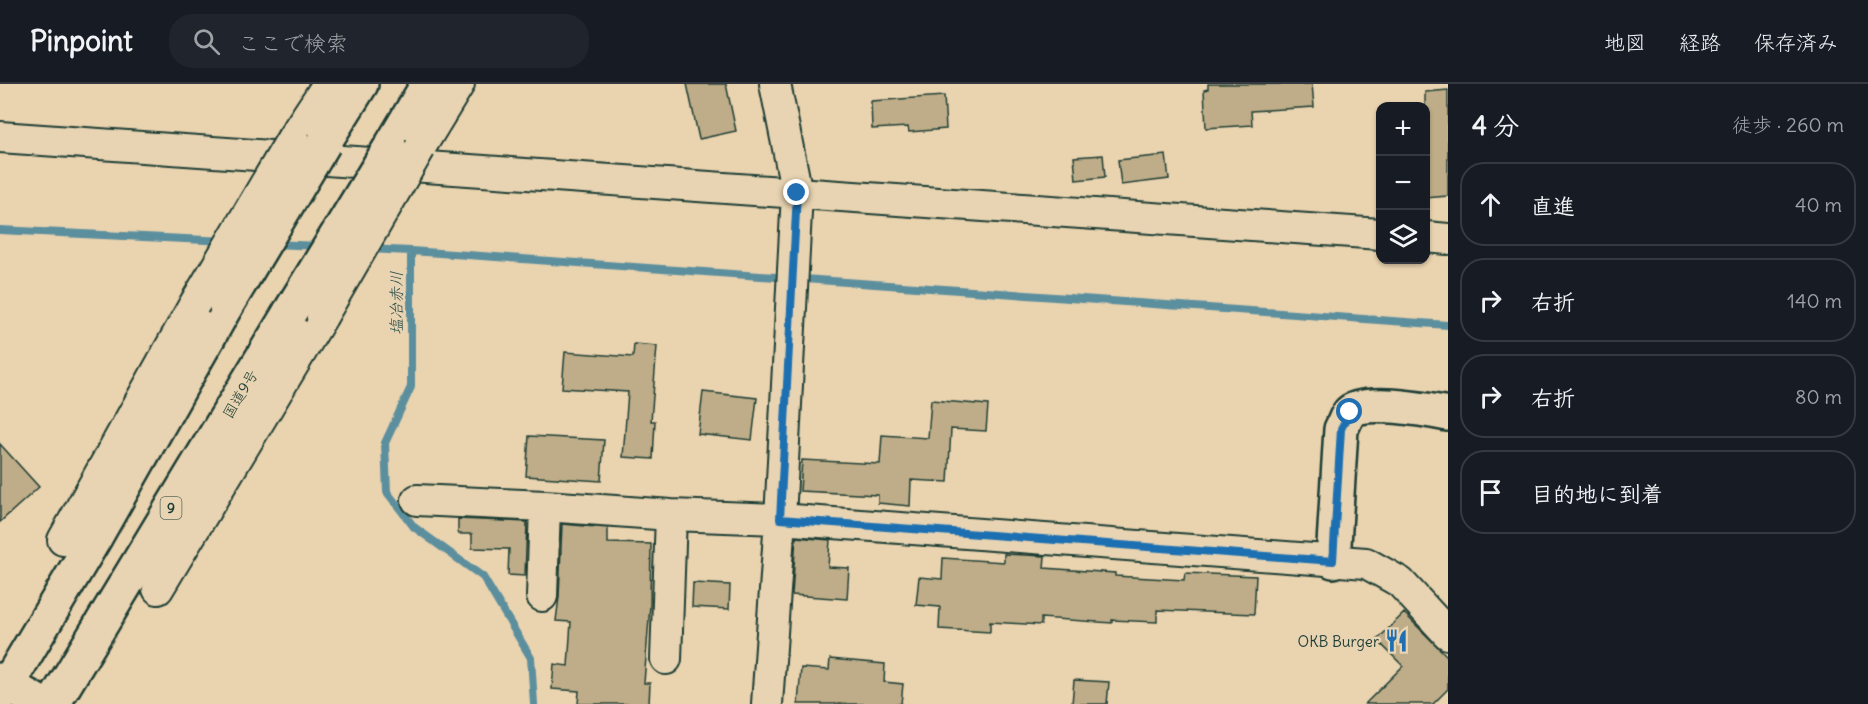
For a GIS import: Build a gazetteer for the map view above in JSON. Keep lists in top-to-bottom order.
{
  "streets": {
    "main road": ["国道9号", "9"]
  },
  "water": ["塩冶赤川"],
  "places": {
    "restaurant": ["OKB Burger"]
  },
  "page": {
    "header": "Pinpoint",
    "search": "ここで検索",
    "nav": ["地図", "経路", "保存済み"],
    "heading": ["4 分", "徒歩 · 260 m"],
    "map_buttons": ["+", "−"],
    "list": [
      ["直進", "40 m"],
      ["右折", "140 m"],
      ["右折", "80 m"],
      "目的地に到着"
    ]
  }
}
